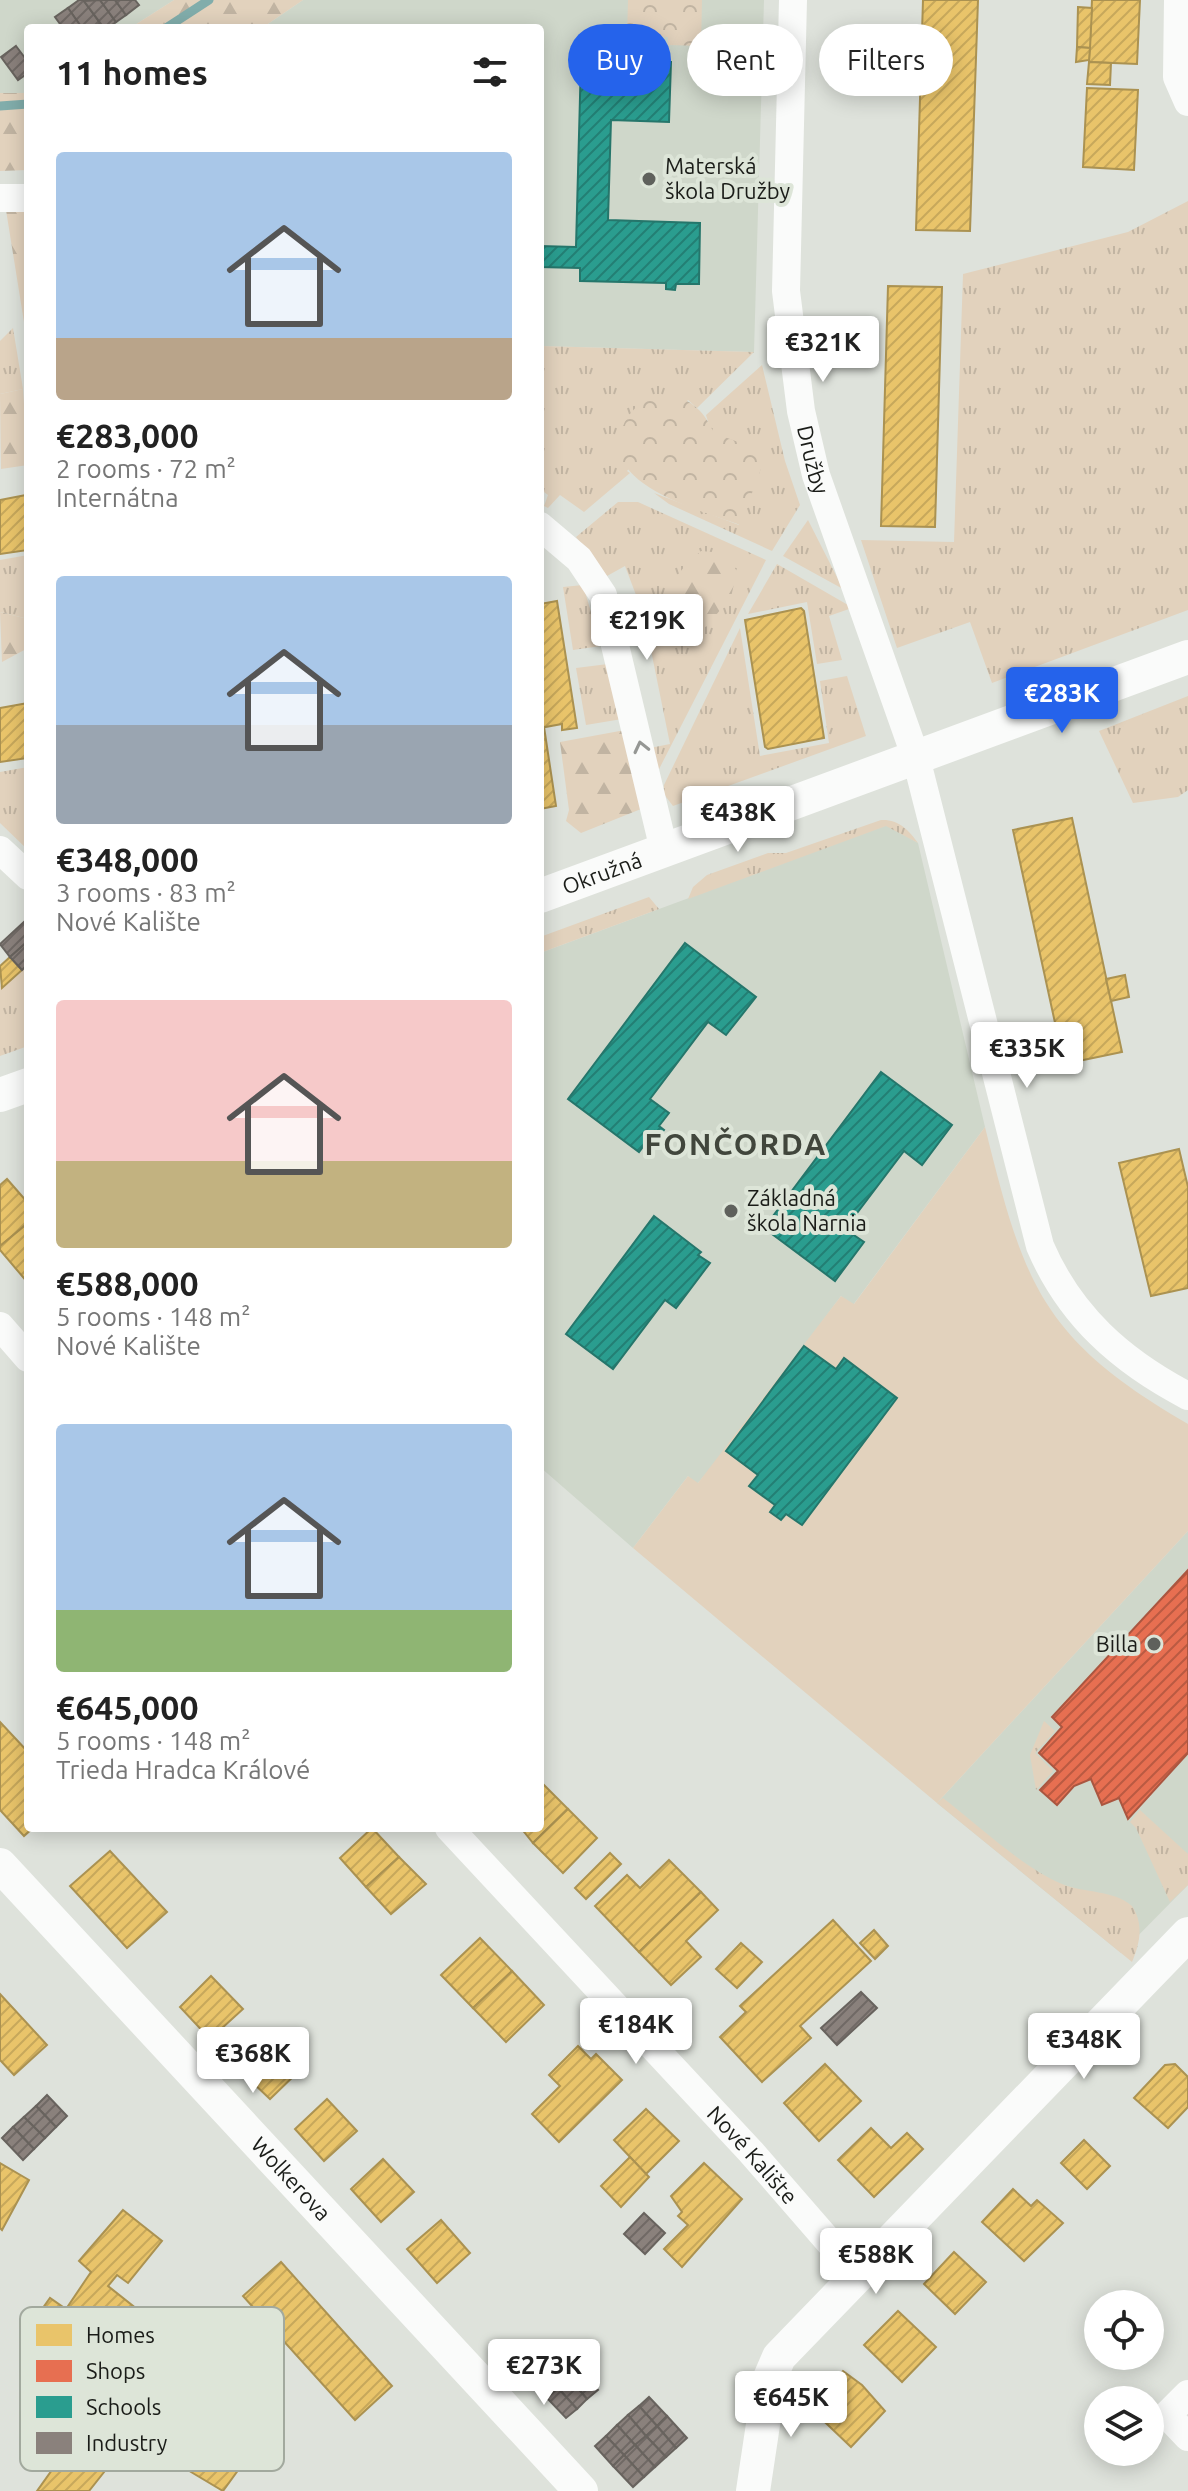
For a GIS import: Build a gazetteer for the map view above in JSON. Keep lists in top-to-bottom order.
{
  "streets": {
    "street": [
      "Družby",
      "Okružná",
      "Nové Kalište",
      "Wolkerova"
    ]
  },
  "crossings": [
    ["Družby", "Okružná"]
  ],
  "districts": ["FONČORDA"],
  "places": ["Materská škola Družby", "Základná škola Narnia", "Billa"],
  "legend": [
    "Homes",
    "Shops",
    "Schools",
    "Industry"
  ],
  "page": {
    "chip": ["Buy", "Rent", "Filters"],
    "heading": "11 homes",
    "list": [
      {
        "name": "€283,000",
        "note": "2 rooms · 72 m² · Internátna"
      },
      {
        "name": "€348,000",
        "note": "3 rooms · 83 m² · Nové Kalište"
      },
      {
        "name": "€588,000",
        "note": "5 rooms · 148 m² · Nové Kalište"
      },
      {
        "name": "€645,000",
        "note": "5 rooms · 148 m² · Trieda Hradca Králové"
      }
    ],
    "price": [
      "€321K",
      "€219K",
      "€283K",
      "€438K",
      "€335K",
      "€184K",
      "€348K",
      "€368K",
      "€588K",
      "€273K",
      "€645K"
    ]
  }
}
